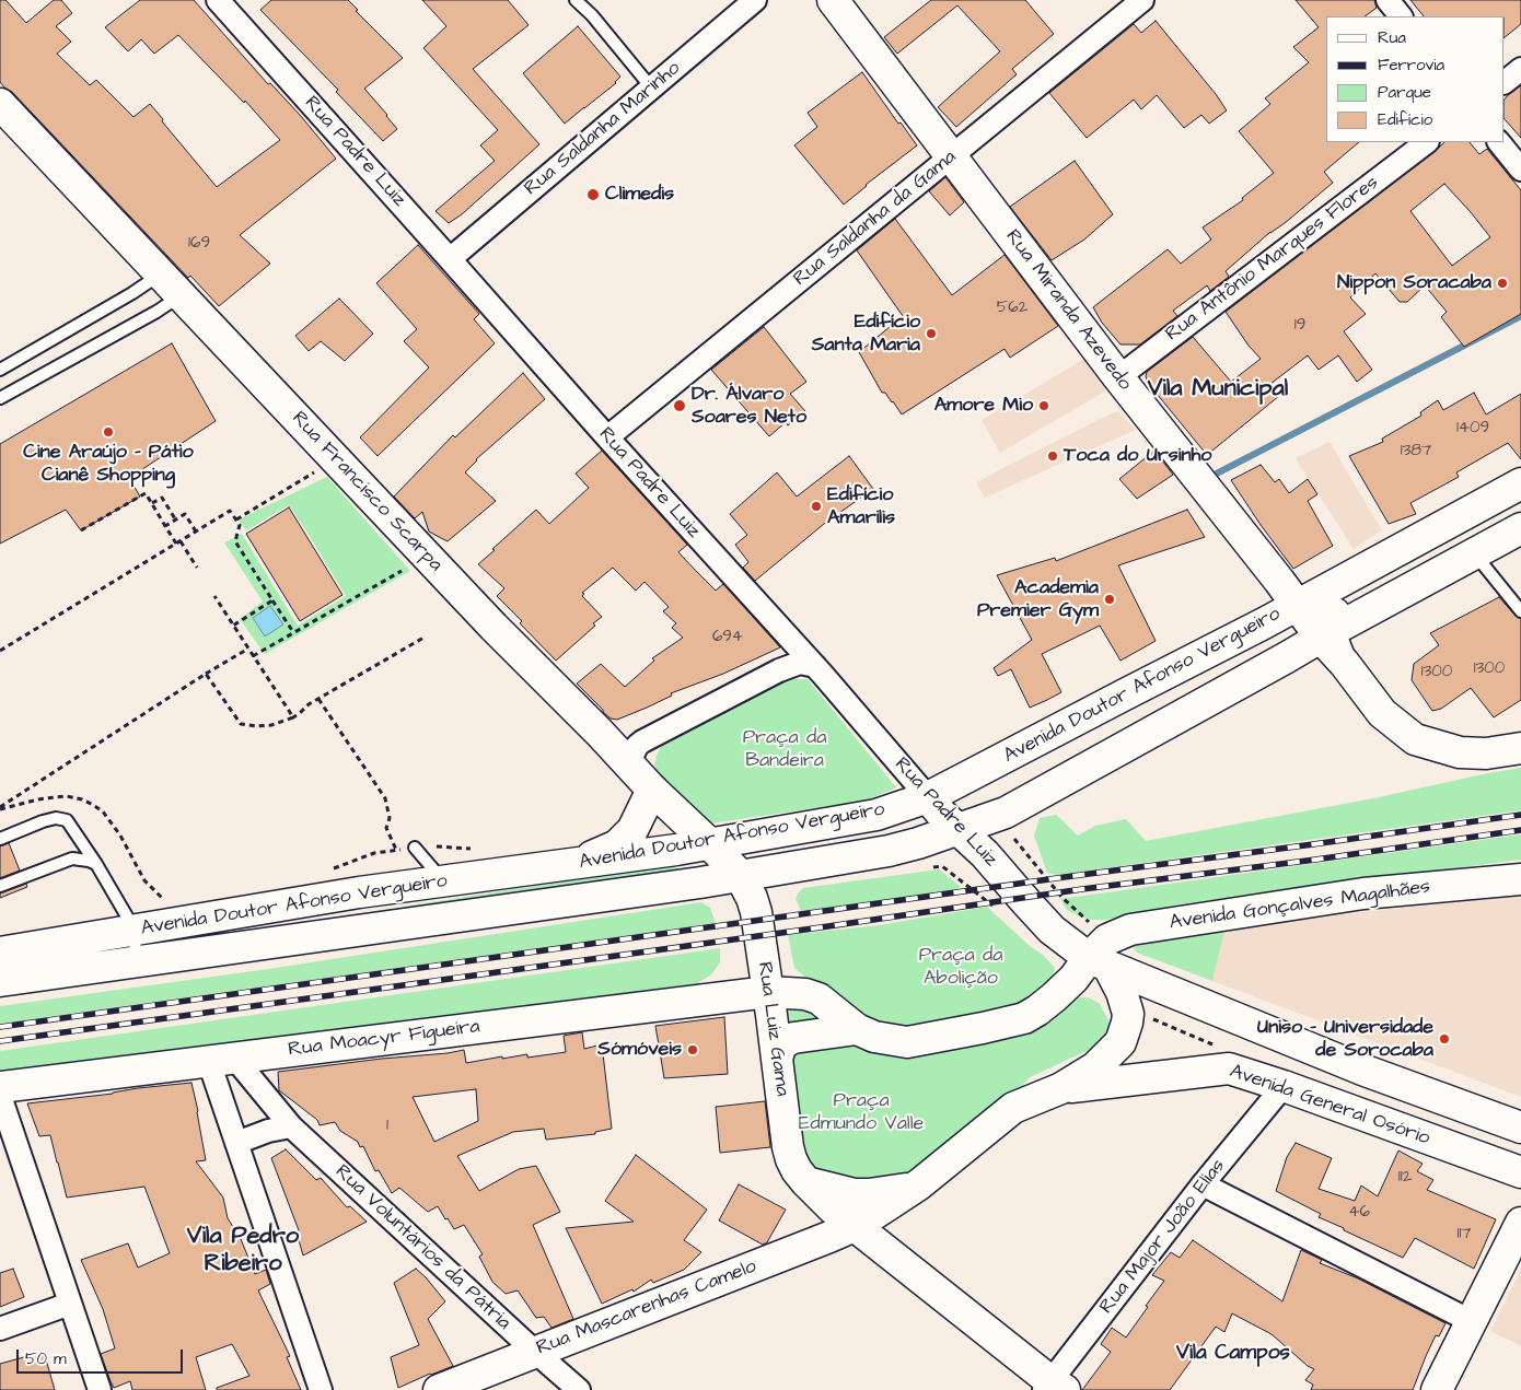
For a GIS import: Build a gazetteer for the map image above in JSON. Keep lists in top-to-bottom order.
{
  "streets": {
    "main road": [
      "Rua Padre Luiz",
      "Rua Miranda Azevedo",
      "Rua Francisco Scarpa",
      "Avenida Doutor Afonso Vergueiro",
      "Avenida Gonçalves Magalhães",
      "Rua Luiz Gama",
      "Rua Moacyr Figueira",
      "Avenida General Osório",
      "Rua Mascarenhas Camelo"
    ],
    "street": [
      "Rua Saldanha Marinho",
      "Rua Saldanha da Gama",
      "Rua Antônio Marques Flores",
      "Rua Major João Elias",
      "Rua Voluntários da Pátria"
    ]
  },
  "crossings": [
    ["Rua Saldanha Marinho", "Rua Padre Luiz"],
    ["Rua Padre Luiz", "Rua Saldanha da Gama"],
    ["Rua Padre Luiz", "Avenida Doutor Afonso Vergueiro"],
    ["Rua Padre Luiz", "Avenida Gonçalves Magalhães"],
    ["Rua Saldanha da Gama", "Rua Miranda Azevedo"],
    ["Rua Antônio Marques Flores", "Rua Miranda Azevedo"],
    ["Rua Miranda Azevedo", "Avenida Doutor Afonso Vergueiro"],
    ["Rua Francisco Scarpa", "Avenida Doutor Afonso Vergueiro"],
    ["Rua Francisco Scarpa", "Rua Luiz Gama"],
    ["Avenida Doutor Afonso Vergueiro", "Rua Luiz Gama"],
    ["Rua Luiz Gama", "Rua Moacyr Figueira"],
    ["Rua Luiz Gama", "Rua Mascarenhas Camelo"],
    ["Rua Moacyr Figueira", "Rua Voluntários da Pátria"],
    ["Avenida General Osório", "Rua Major João Elias"],
    ["Rua Voluntários da Pátria", "Rua Mascarenhas Camelo"]
  ],
  "districts": ["Vila Municipal", "Vila Pedro Ribeiro", "Vila Campos"],
  "parks": ["Praça da Bandeira", "Praça da Abolição", "Praça Edmundo Valle"],
  "places": [
    "Climedis",
    "Nippon Soracaba",
    "Edifício Santa Maria",
    "Dr. Álvaro Soares Neto",
    "Amore Mio",
    "Cine Araújo - Pátio Cianê Shopping",
    "Toca do Ursinho",
    "Edifício Amarilis",
    "Academia Premier Gym",
    "Uniso - Universidade de Sorocaba",
    "Sómóveis"
  ],
  "house_numbers": [
    "169",
    "562",
    "19",
    "1409",
    "1387",
    "694",
    "1300",
    "1300",
    "1",
    "112",
    "46",
    "117"
  ],
  "legend": [
    "Rua",
    "Ferrovia",
    "Parque",
    "Edifício"
  ],
  "scale_bar": "50 m"
}
